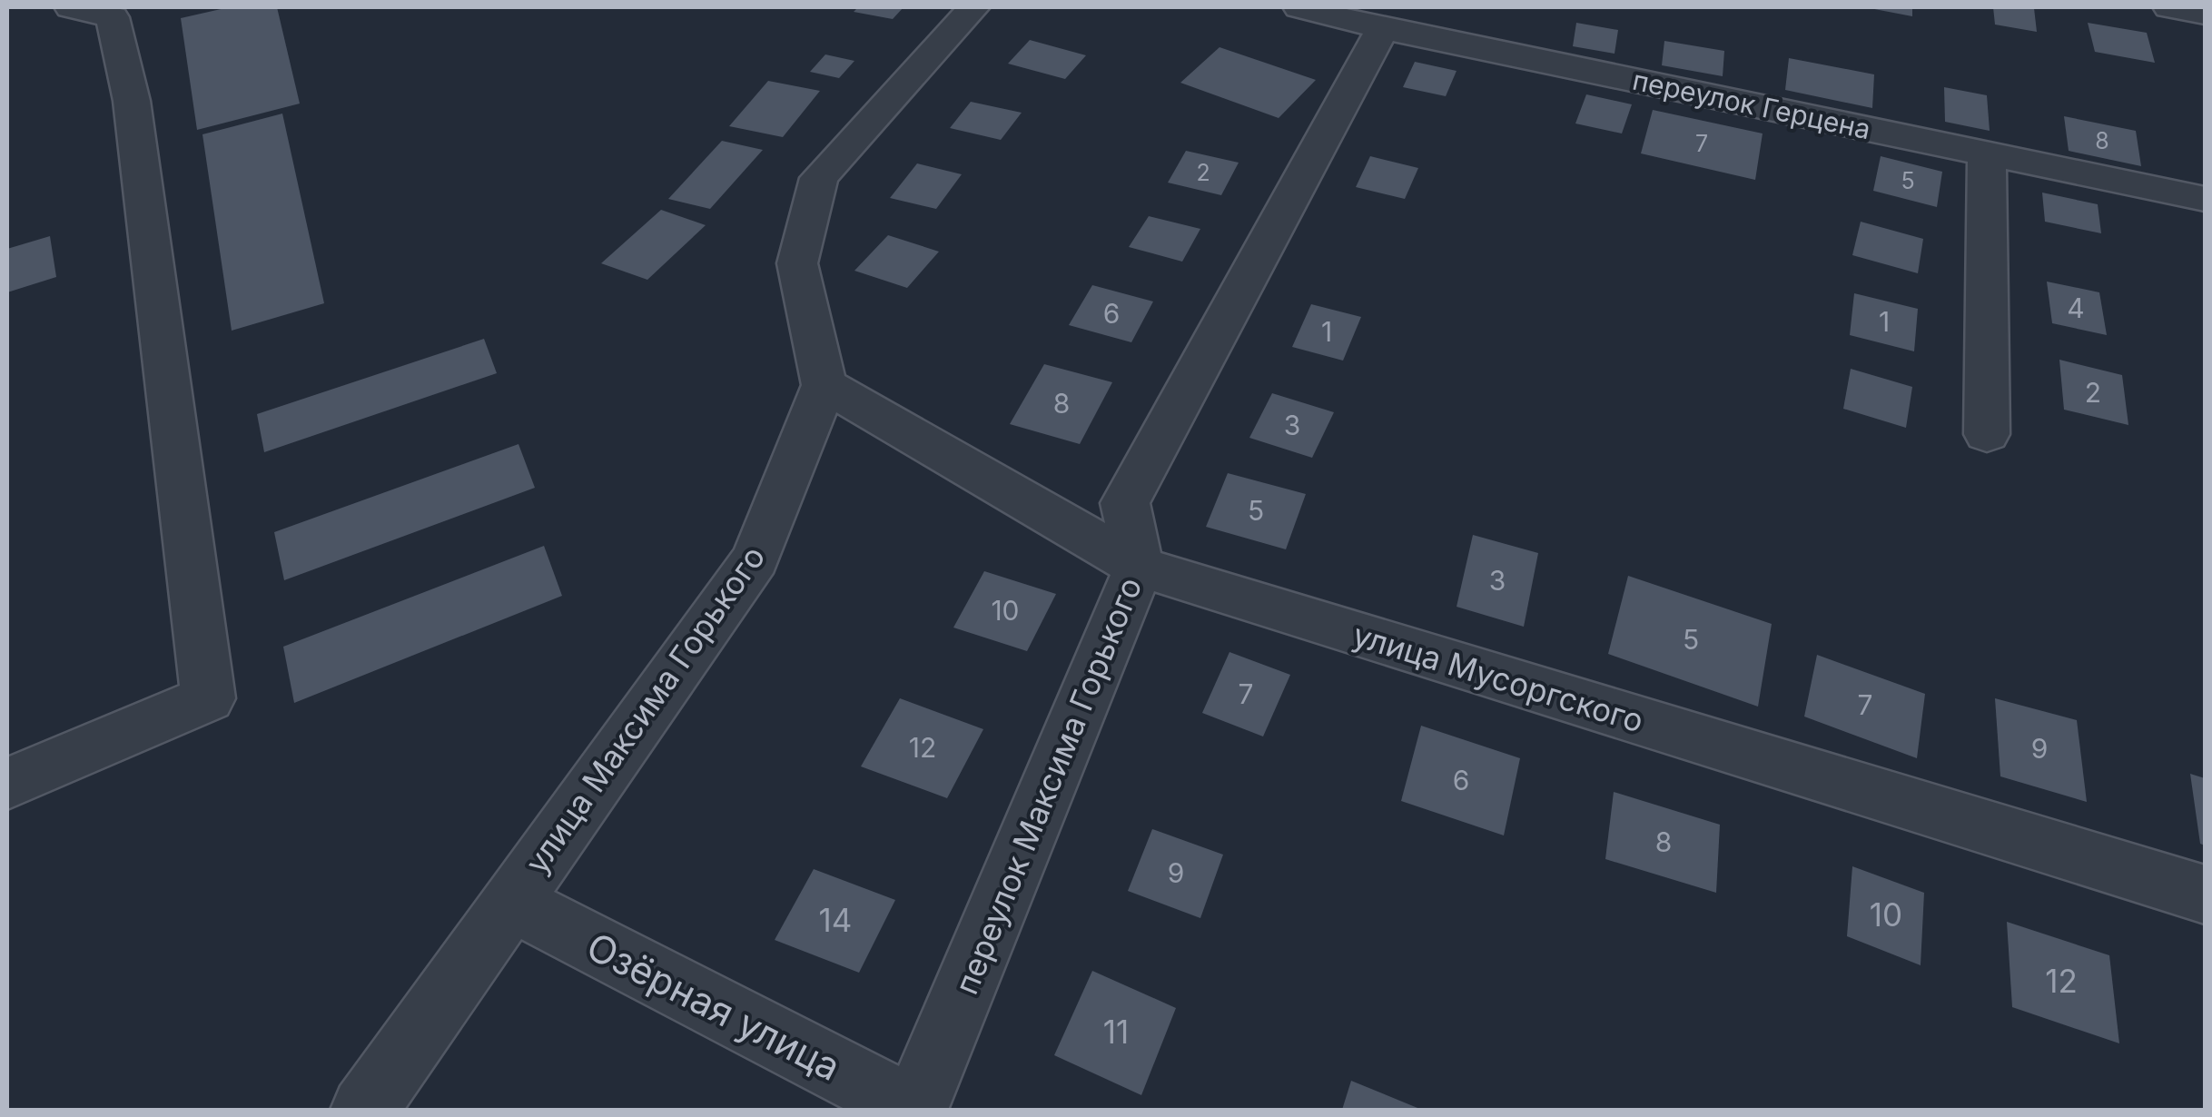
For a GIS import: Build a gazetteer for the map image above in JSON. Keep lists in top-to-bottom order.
{
  "streets": {
    "street": [
      "переулок Герцена",
      "улица Мусоргского",
      "улица Максима Горького",
      "переулок Максима Горького",
      "Озёрная улица"
    ]
  },
  "crossings": [
    ["переулок Герцена", "переулок Максима Горького"],
    ["улица Мусоргского", "улица Максима Горького"],
    ["улица Мусоргского", "переулок Максима Горького"],
    ["улица Максима Горького", "Озёрная улица"],
    ["переулок Максима Горького", "Озёрная улица"]
  ],
  "house_numbers": [
    "8",
    "7",
    "2",
    "5",
    "4",
    "6",
    "1",
    "1",
    "2",
    "8",
    "3",
    "5",
    "3",
    "10",
    "5",
    "7",
    "7",
    "12",
    "9",
    "6",
    "8",
    "9",
    "10",
    "14",
    "12",
    "11"
  ]
}
